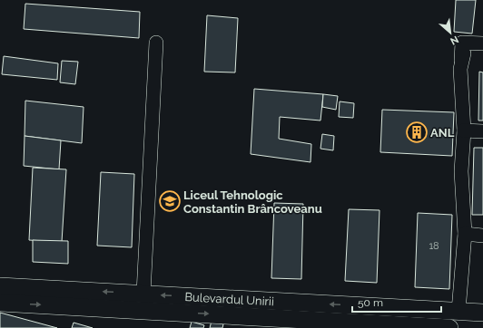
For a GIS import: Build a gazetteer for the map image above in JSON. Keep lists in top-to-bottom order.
{
  "streets": {
    "main road": ["Bulevardul Unirii"]
  },
  "places": {
    "building": ["ANL"],
    "school or university": ["Liceul Tehnologic Constantin Brâncoveanu"]
  },
  "house_numbers": ["18"],
  "scale_bar": "50 m",
  "north": "bottom right"
}
